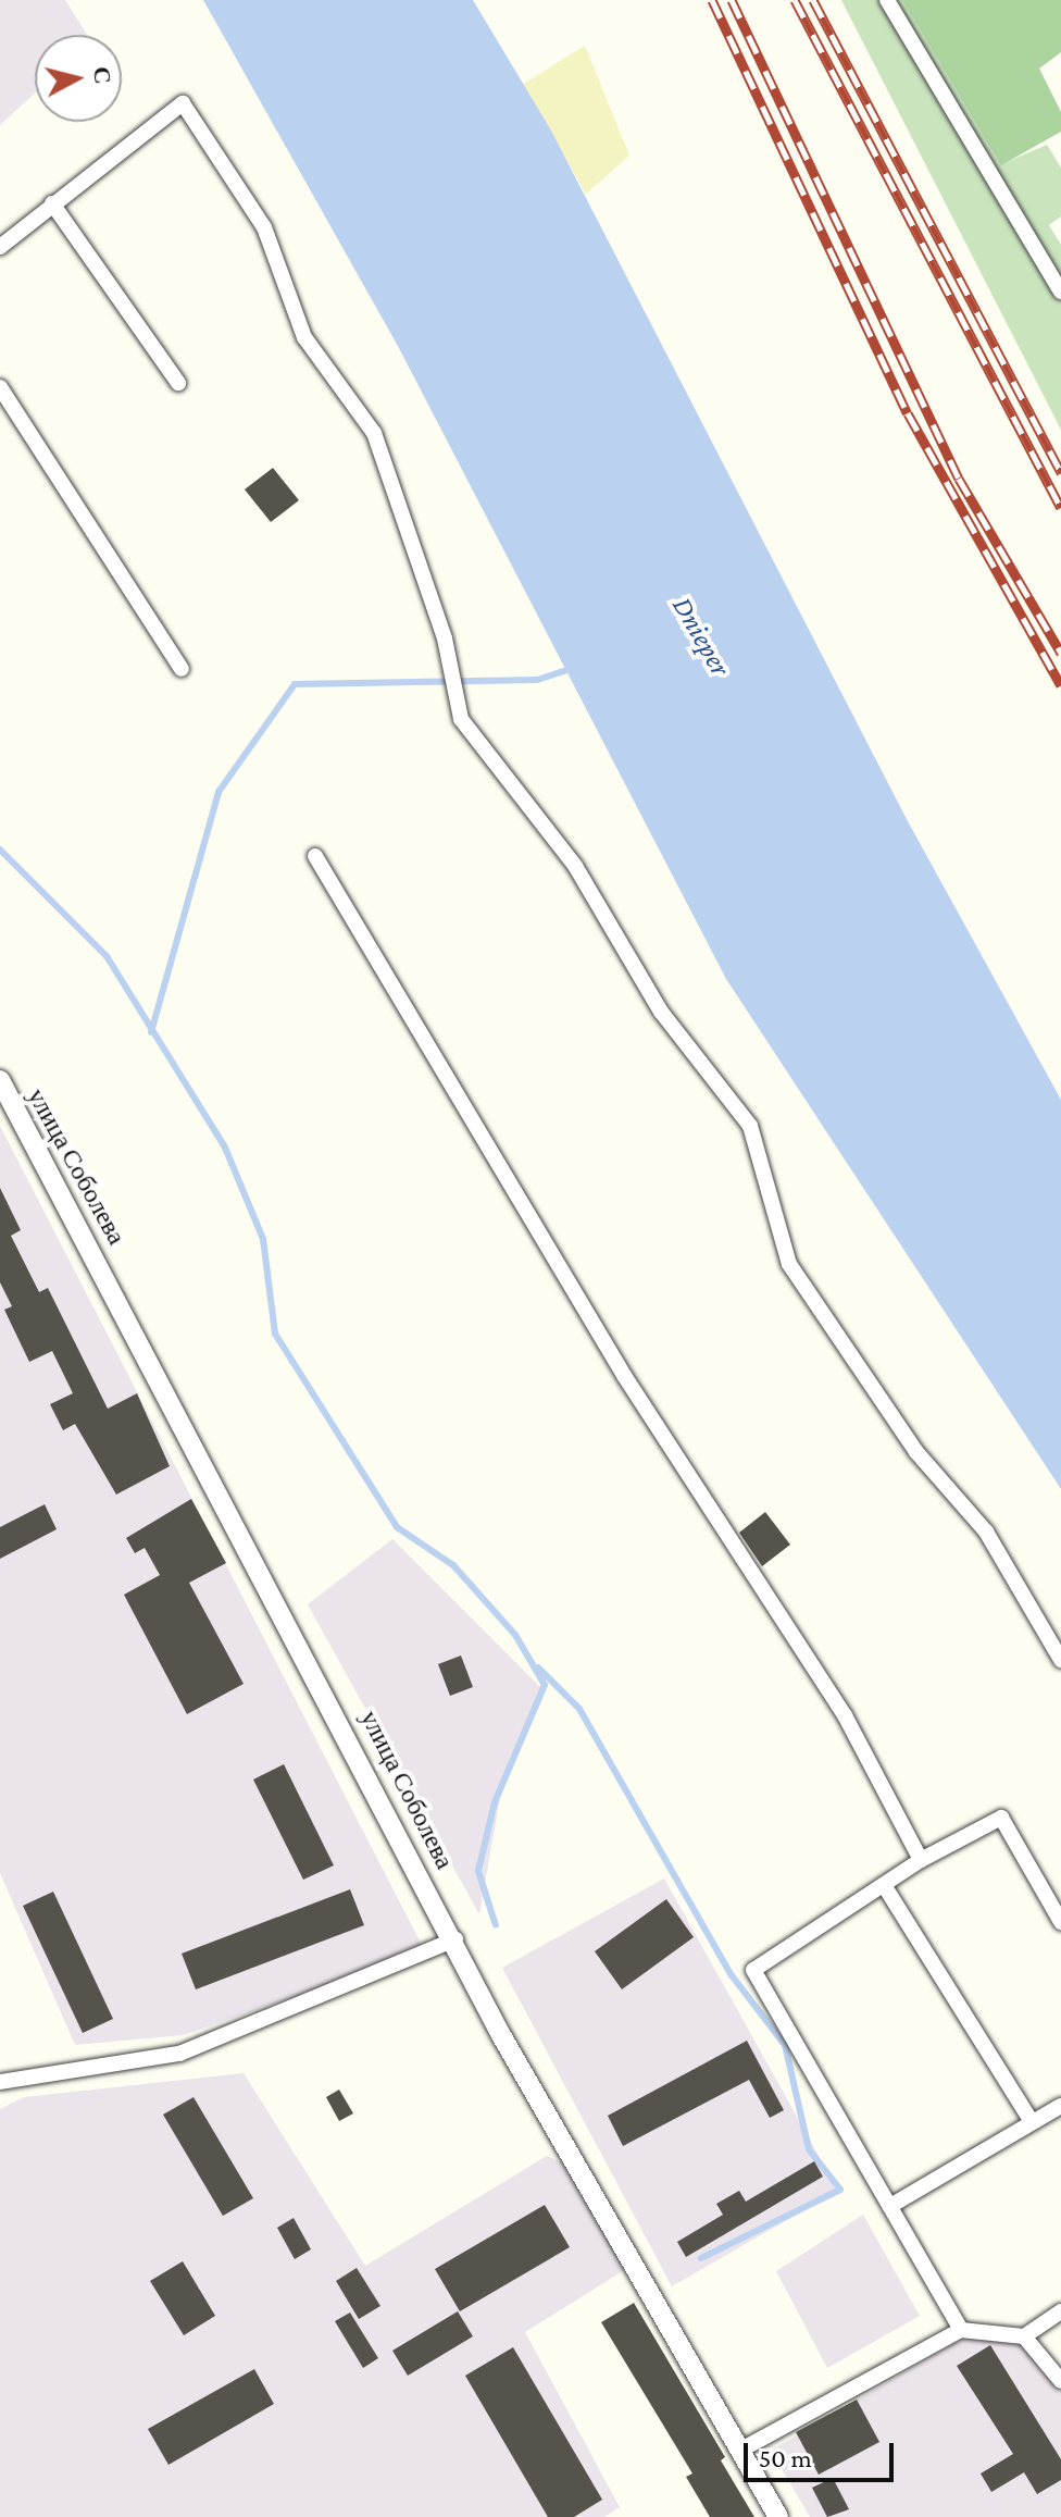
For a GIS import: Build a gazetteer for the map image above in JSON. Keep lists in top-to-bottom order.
{
  "streets": {
    "street": ["улица Соболева"]
  },
  "water": ["Dnieper"],
  "scale_bar": "50 m",
  "north": "right"
}
